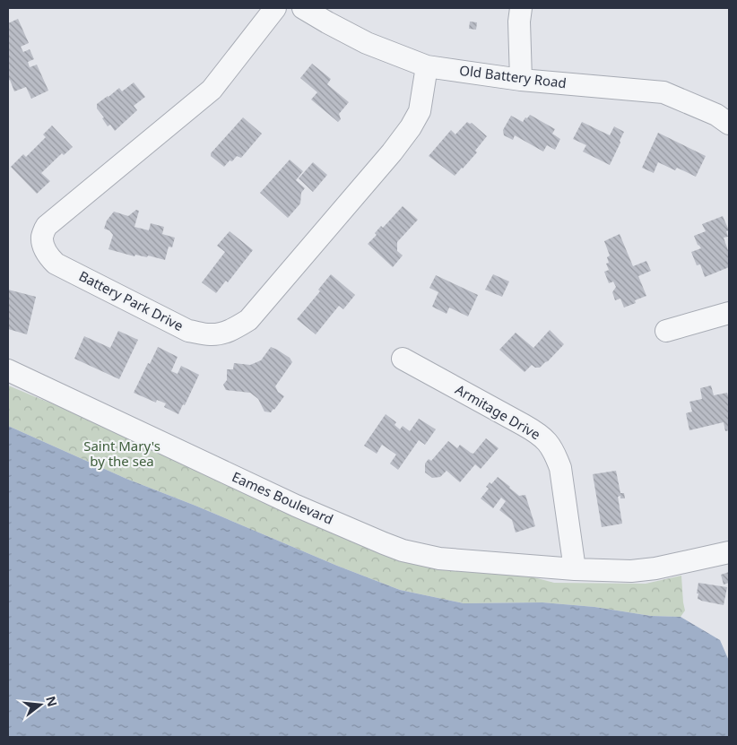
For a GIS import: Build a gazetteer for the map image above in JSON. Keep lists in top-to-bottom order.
{
  "streets": {
    "street": [
      "Old Battery Road",
      "Battery Park Drive",
      "Armitage Drive",
      "Eames Boulevard"
    ]
  },
  "crossings": [
    ["Old Battery Road", "Battery Park Drive"],
    ["Armitage Drive", "Eames Boulevard"]
  ],
  "parks": ["Saint Mary's by the sea"],
  "north": "right"
}
